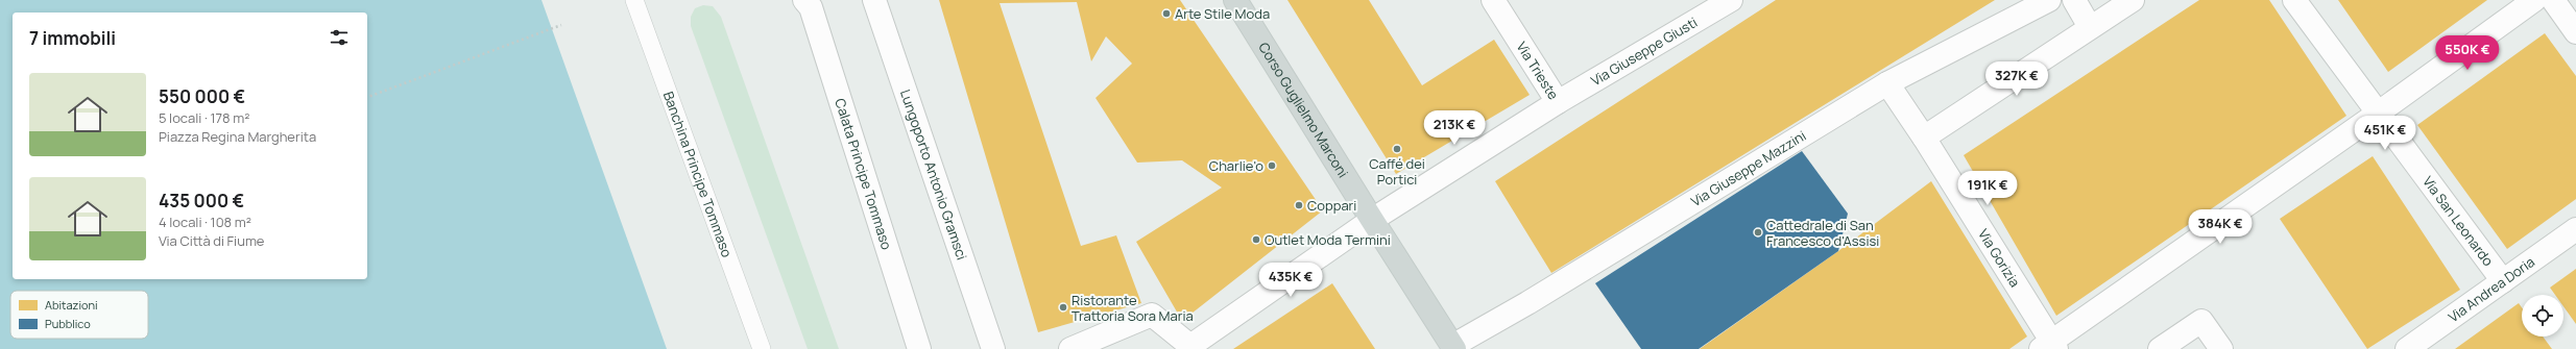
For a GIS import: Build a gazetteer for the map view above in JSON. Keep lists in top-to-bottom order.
{
  "streets": {
    "main road": ["Corso Guglielmo Marconi"],
    "street": [
      "Via Giuseppe Giusti",
      "Via Trieste",
      "Via Giuseppe Mazzini",
      "Calata Principe Tommaso",
      "Lungoporto Antonio Gramsci",
      "Via San Leonardo",
      "Via Gorizia",
      "Via Andrea Doria"
    ],
    "lane": ["Banchina Principe Tommaso"]
  },
  "crossings": [
    ["Via Giuseppe Giusti", "Via Trieste"],
    ["Via Trieste", "Corso Guglielmo Marconi"],
    ["Corso Guglielmo Marconi", "Via Giuseppe Mazzini"],
    ["Via Giuseppe Mazzini", "Via Gorizia"],
    ["Via San Leonardo", "Via Andrea Doria"]
  ],
  "places": [
    "Arte Stile Moda",
    "Caffé dei Portici",
    "Charlie'o",
    "Coppari",
    "Cattedrale di San Francesco d'Assisi",
    "Outlet Moda Termini",
    "Ristorante Trattoria Sora Maria"
  ],
  "legend": ["Abitazioni", "Pubblico"],
  "page": {
    "heading": "7 immobili",
    "price": [
      "550K €",
      "327K €",
      "213K €",
      "451K €",
      "191K €",
      "384K €",
      "435K €"
    ],
    "list": [
      {
        "name": "550 000 €",
        "note": "5 locali · 178 m² · Piazza Regina Margherita"
      },
      {
        "name": "435 000 €",
        "note": "4 locali · 108 m² · Via Città di Fiume"
      }
    ]
  }
}
